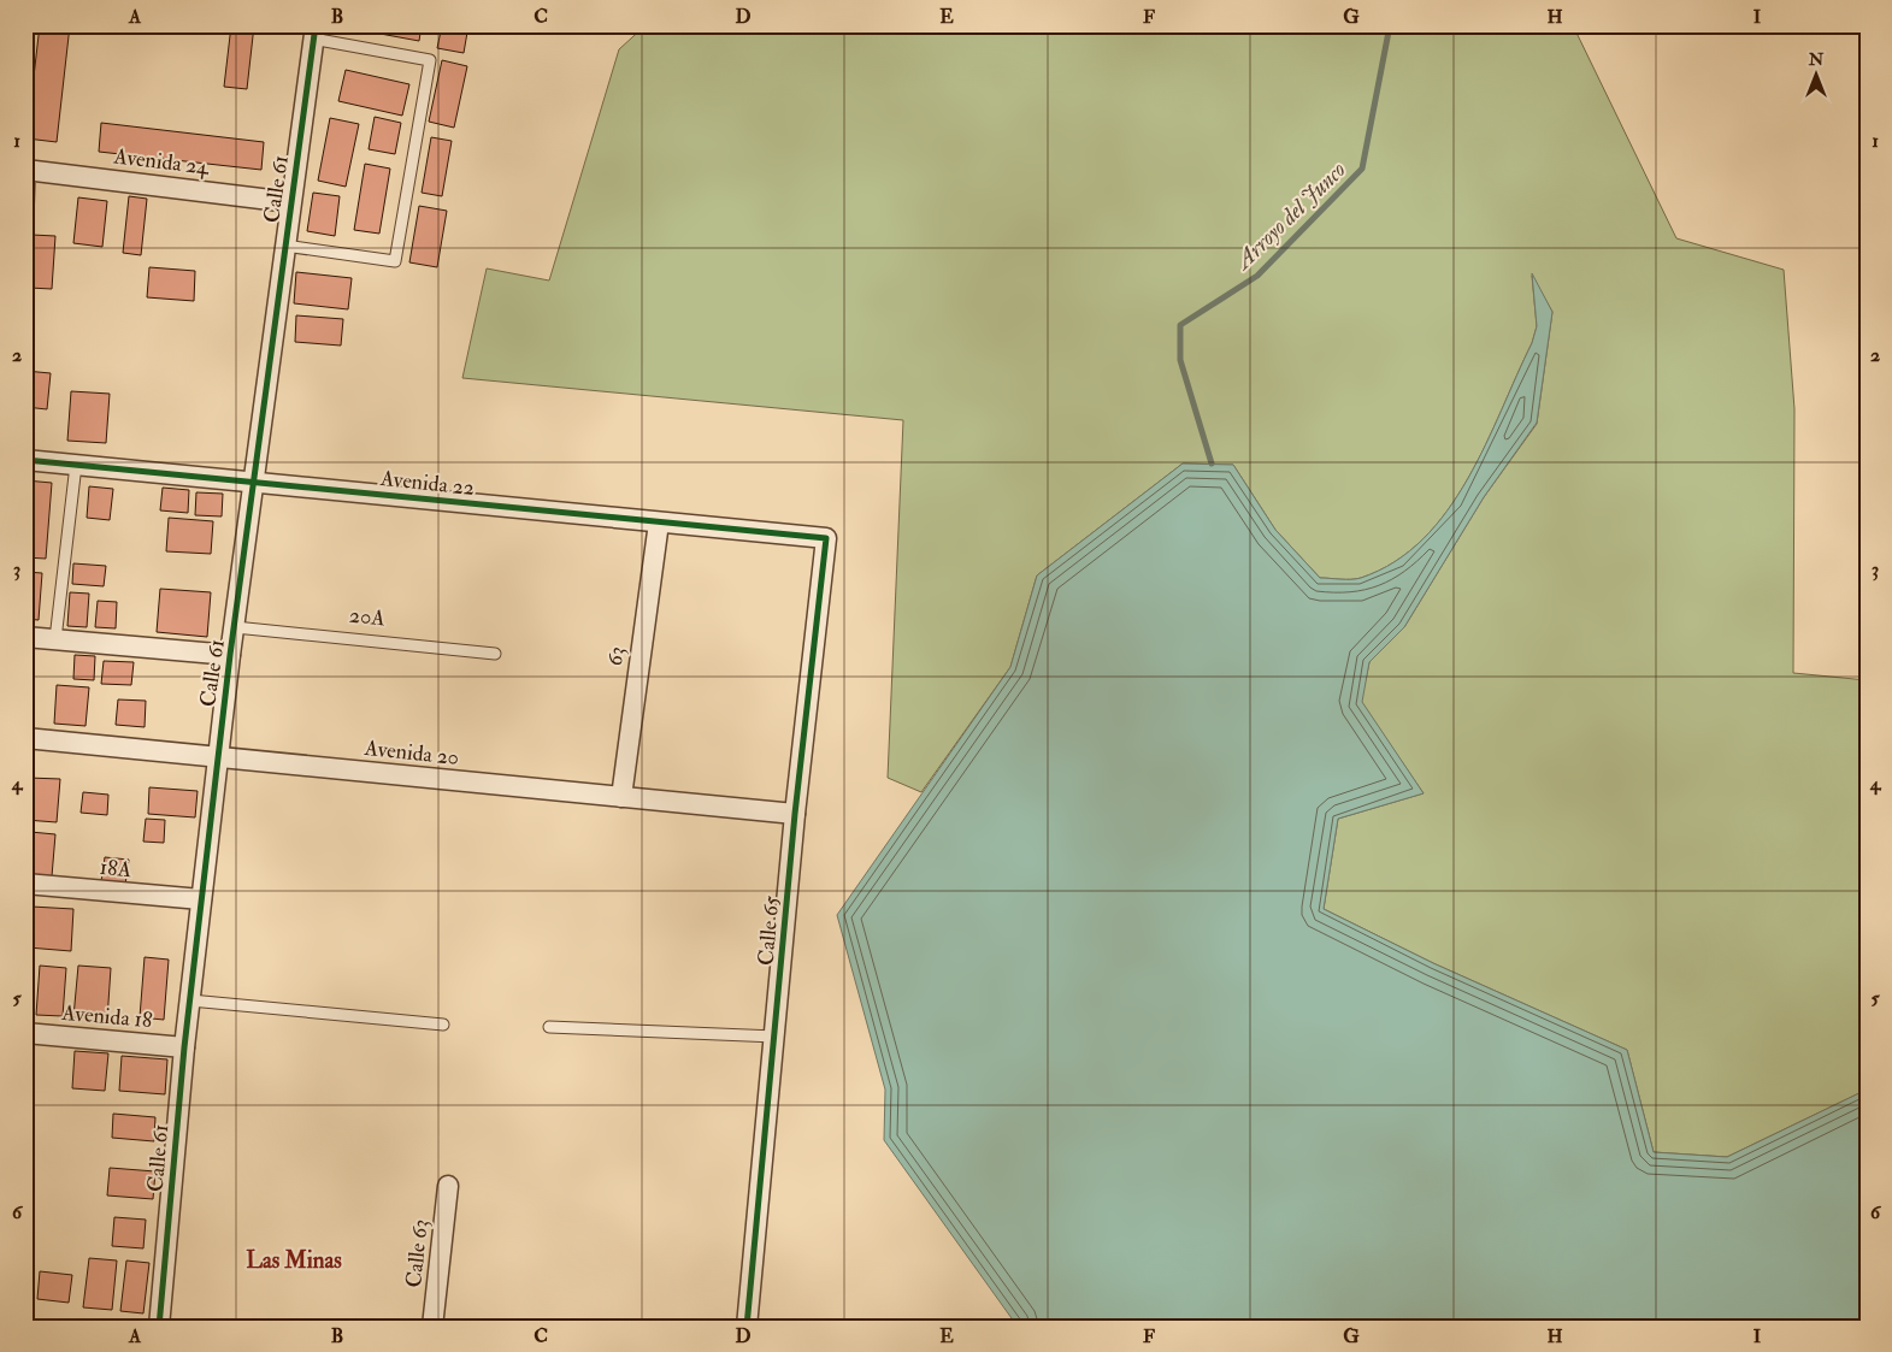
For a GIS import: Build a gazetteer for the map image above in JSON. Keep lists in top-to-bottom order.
{
  "streets": {
    "street": [
      "Avenida 24",
      "Calle 61",
      "Avenida 22",
      "63",
      "Avenida 20",
      "18A",
      "Calle 65",
      "Avenida 18",
      "Calle 63"
    ],
    "lane": ["20A"]
  },
  "crossings": [
    ["Avenida 24", "Calle 61"],
    ["Calle 61", "Avenida 22"],
    ["Calle 61", "20A"],
    ["Calle 61", "Avenida 20"],
    ["Calle 61", "18A"],
    ["Calle 61", "Avenida 18"],
    ["Avenida 22", "63"],
    ["Avenida 22", "Calle 65"],
    ["63", "Avenida 20"],
    ["Avenida 20", "Calle 65"]
  ],
  "districts": ["Las Minas"],
  "water": ["Arroyo del Junco"],
  "north": "top",
  "grid": {
    "columns": [
      "A",
      "B",
      "C",
      "D",
      "E",
      "F",
      "G",
      "H",
      "I"
    ],
    "rows": [
      "1",
      "2",
      "3",
      "4",
      "5",
      "6"
    ]
  }
}
